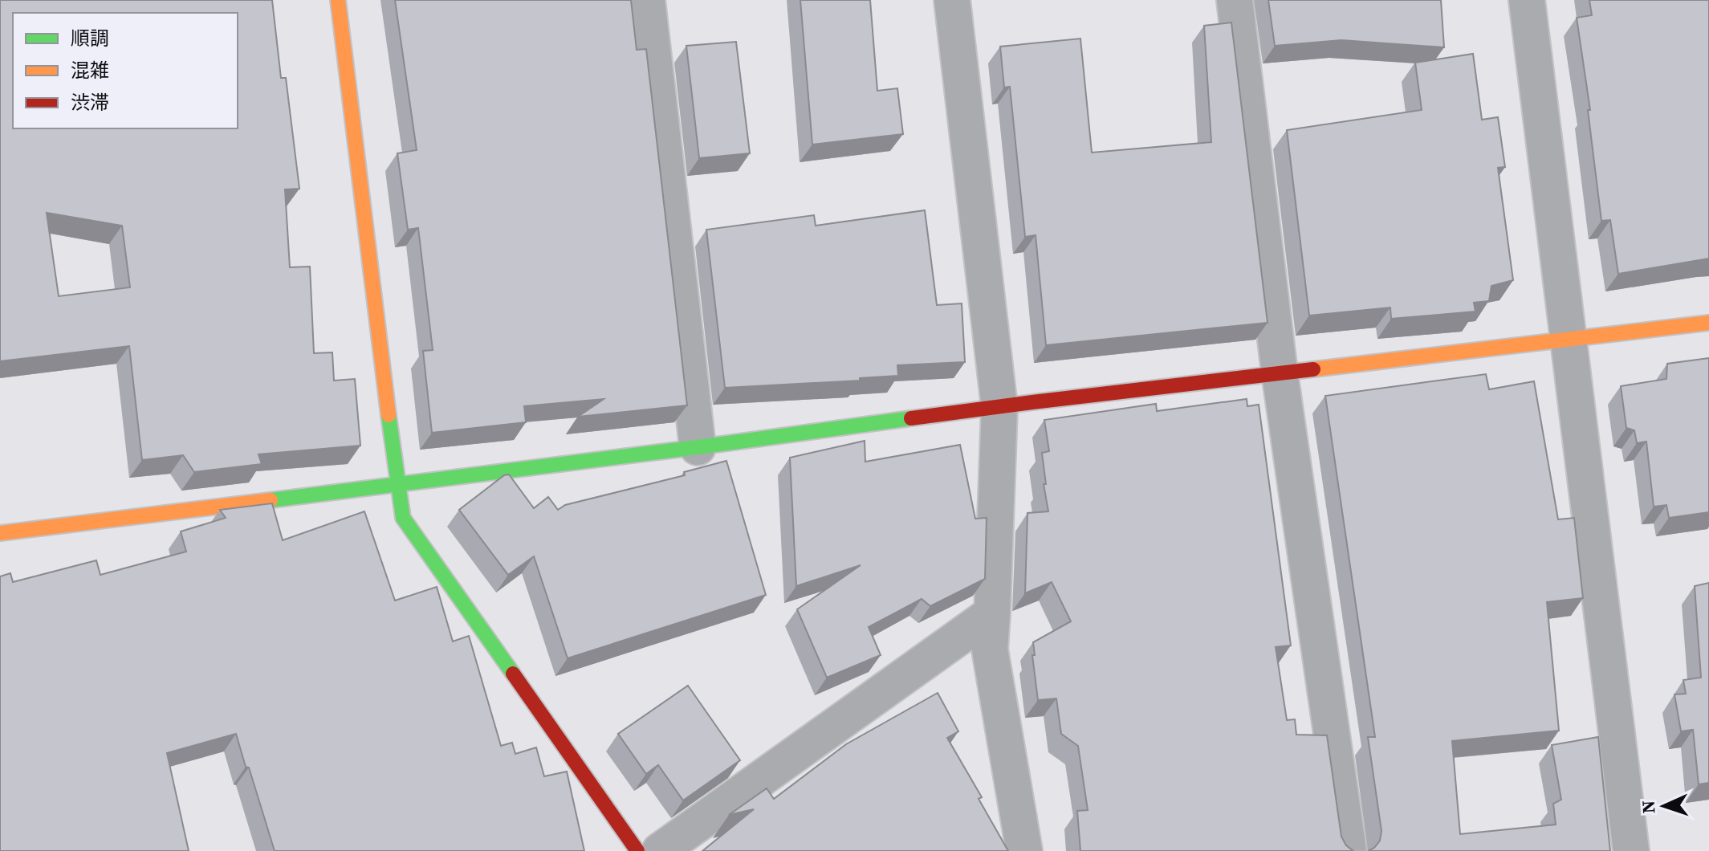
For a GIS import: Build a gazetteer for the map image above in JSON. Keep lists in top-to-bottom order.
{
  "legend": ["順調", "混雑", "渋滞"],
  "north": "left"
}
